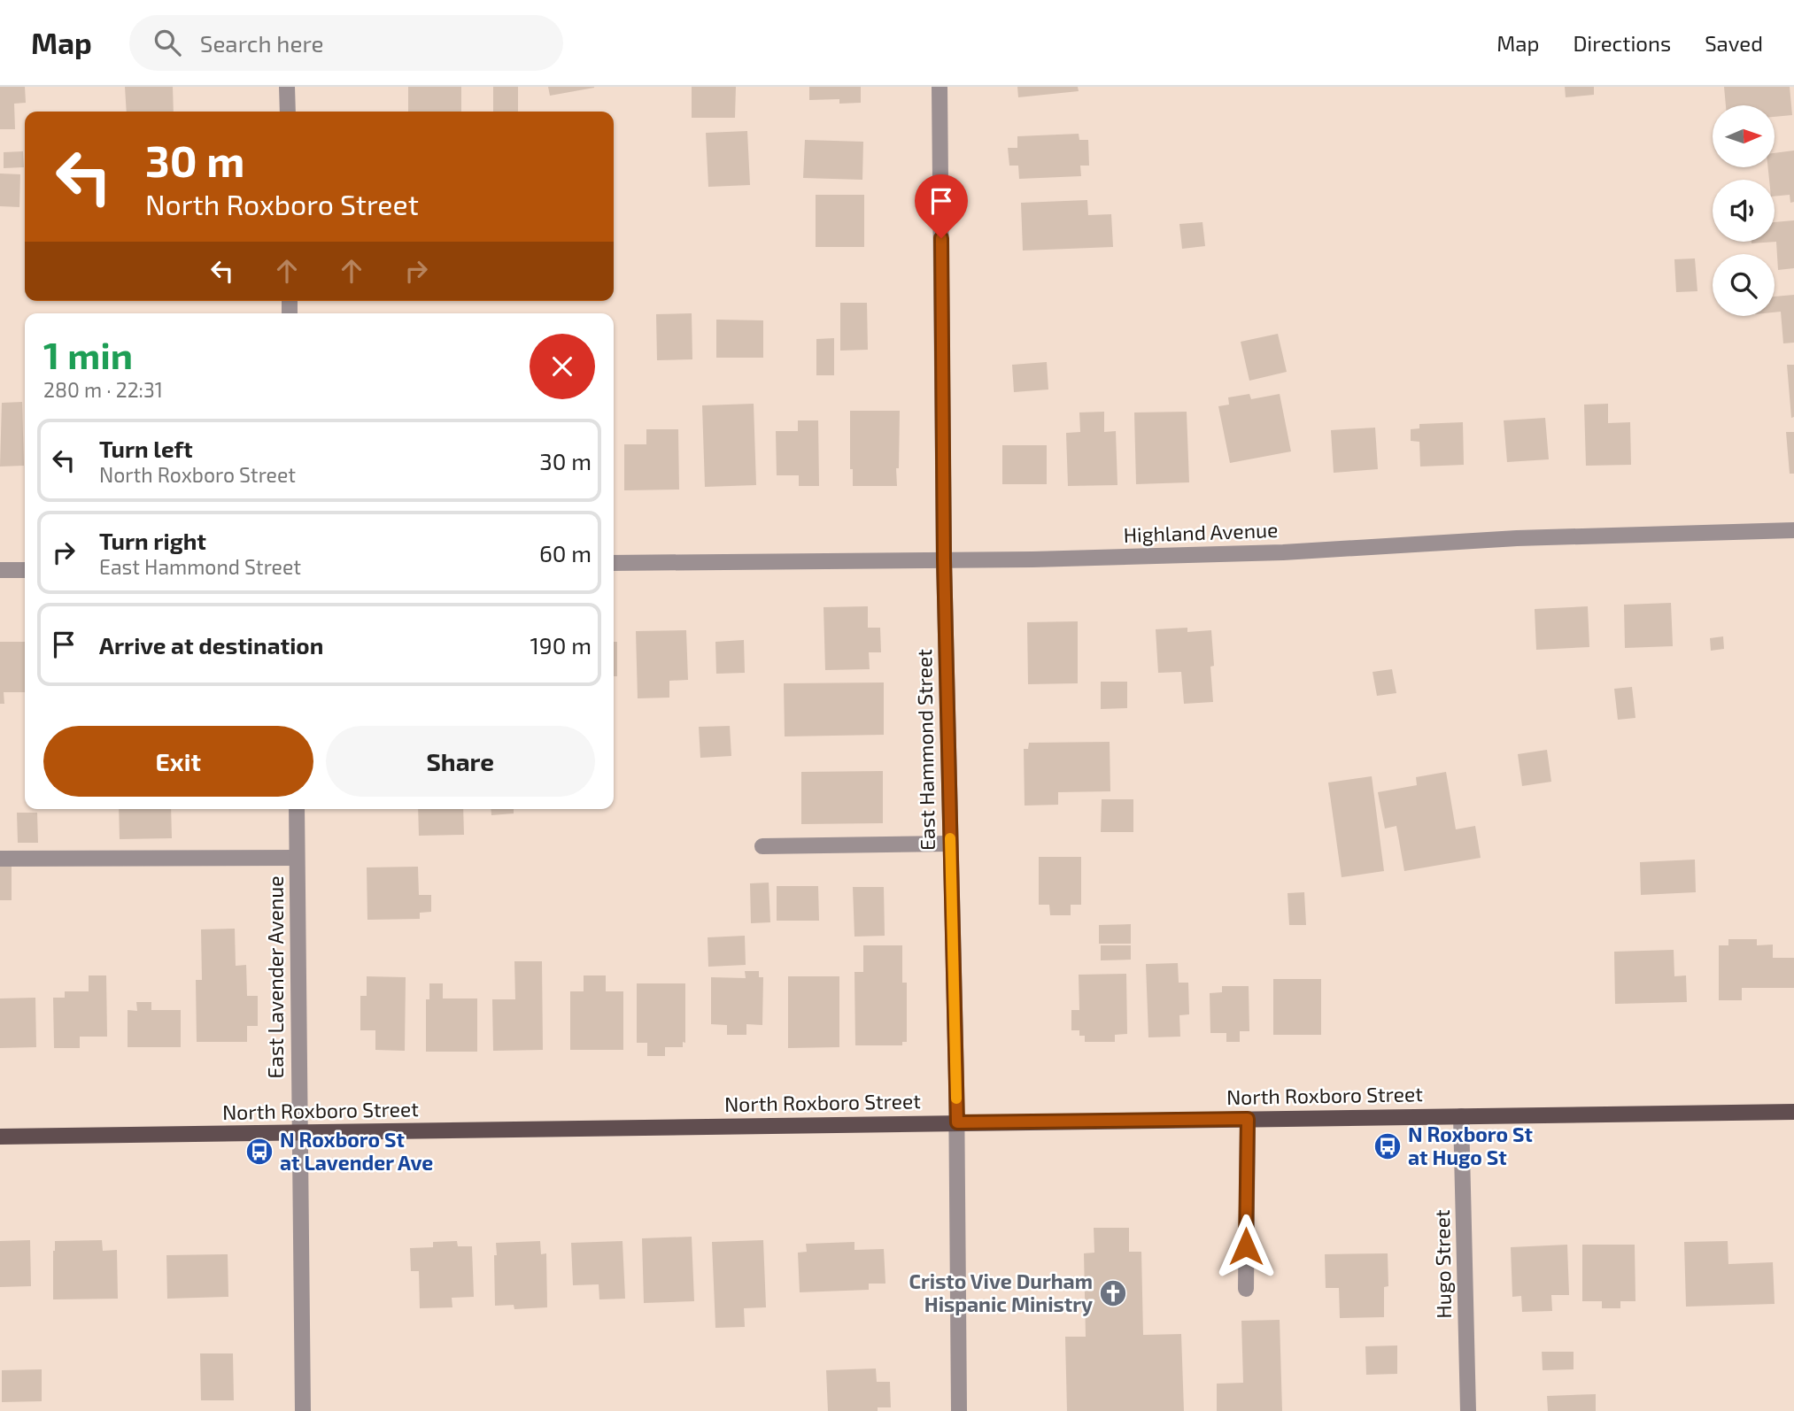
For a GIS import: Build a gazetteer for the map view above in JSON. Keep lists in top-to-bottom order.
{
  "streets": {
    "main road": ["North Roxboro Street"],
    "street": [
      "Highland Avenue",
      "East Hammond Street",
      "East Lavender Avenue",
      "Hugo Street"
    ]
  },
  "crossings": [
    ["Highland Avenue", "East Hammond Street"],
    ["East Hammond Street", "North Roxboro Street"],
    ["East Lavender Avenue", "North Roxboro Street"],
    ["North Roxboro Street", "Hugo Street"]
  ],
  "places": {
    "bus stop": ["N Roxboro St at Hugo St", "N Roxboro St at Lavender Ave"],
    "church": ["Cristo Vive Durham Hispanic Ministry"]
  },
  "north": "right",
  "page": {
    "header": "Map",
    "search": "Search here",
    "nav": ["Map", "Directions", "Saved"],
    "turn": ["30 m", "North Roxboro Street"],
    "heading": ["1 min", "280 m · 22:31"],
    "list": [
      {
        "name": "Turn left",
        "note": "North Roxboro Street",
        "value": "30 m"
      },
      {
        "name": "Turn right",
        "note": "East Hammond Street",
        "value": "60 m"
      },
      {
        "name": "Arrive at destination",
        "value": "190 m"
      }
    ],
    "buttons": ["Exit", "Share"]
  }
}
